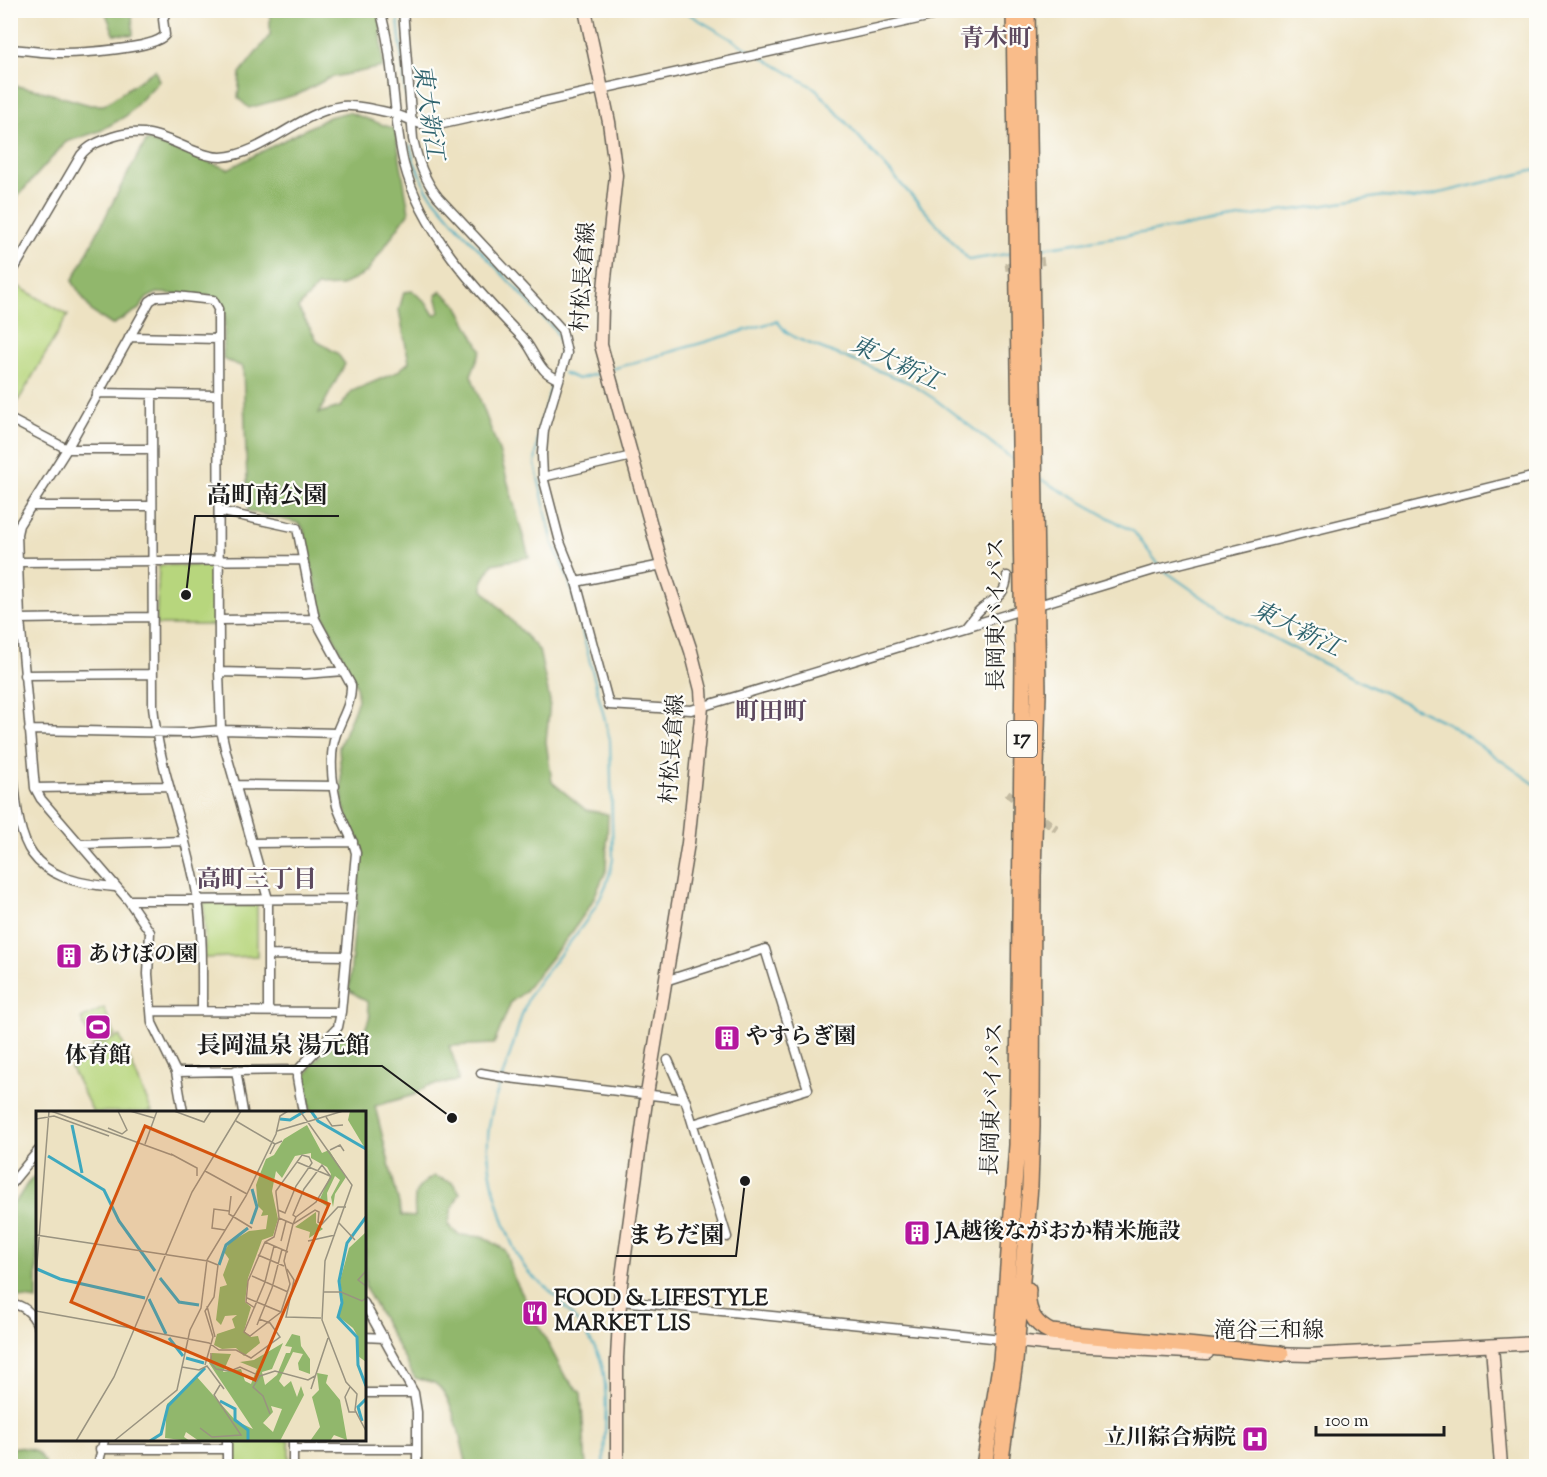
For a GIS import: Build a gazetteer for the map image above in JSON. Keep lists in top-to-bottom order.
{
  "streets": {
    "highway": ["長岡東バイパス", "17"],
    "main road": ["村松長倉線", "滝谷三和線"]
  },
  "crossings": [
    ["長岡東バイパス", "滝谷三和線"]
  ],
  "districts": ["青木町", "町田町", "高町三丁目"],
  "water": ["東大新江"],
  "places": {
    "other": ["高町南公園", "長岡温泉 湯元館", "まちだ園"],
    "building": ["あけぼの園", "やすらぎ園", "JA越後ながおか精米施設"],
    "sports": ["体育館"],
    "restaurant": ["FOOD & LIFESTYLE MARKET LIS"],
    "hospital": ["立川綜合病院"]
  },
  "scale_bar": "100 m"
}
